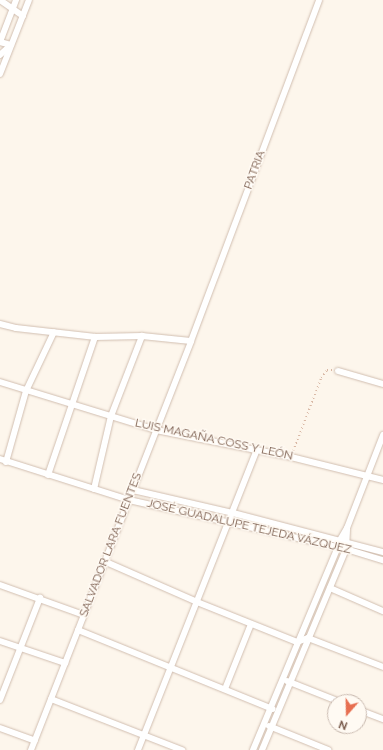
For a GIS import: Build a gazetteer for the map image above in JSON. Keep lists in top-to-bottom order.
{
  "streets": {
    "street": [
      "PATRIA",
      "LUIS MAGAÑA COSS Y LEÓN",
      "JOSÉ GUADALUPE TEJEDA VÁZQUEZ",
      "SALVADOR LARA FUENTES"
    ]
  },
  "crossings": [
    ["PATRIA", "SALVADOR LARA FUENTES"],
    ["LUIS MAGAÑA COSS Y LEÓN", "SALVADOR LARA FUENTES"],
    ["JOSÉ GUADALUPE TEJEDA VÁZQUEZ", "SALVADOR LARA FUENTES"]
  ],
  "north": "bottom"
}
